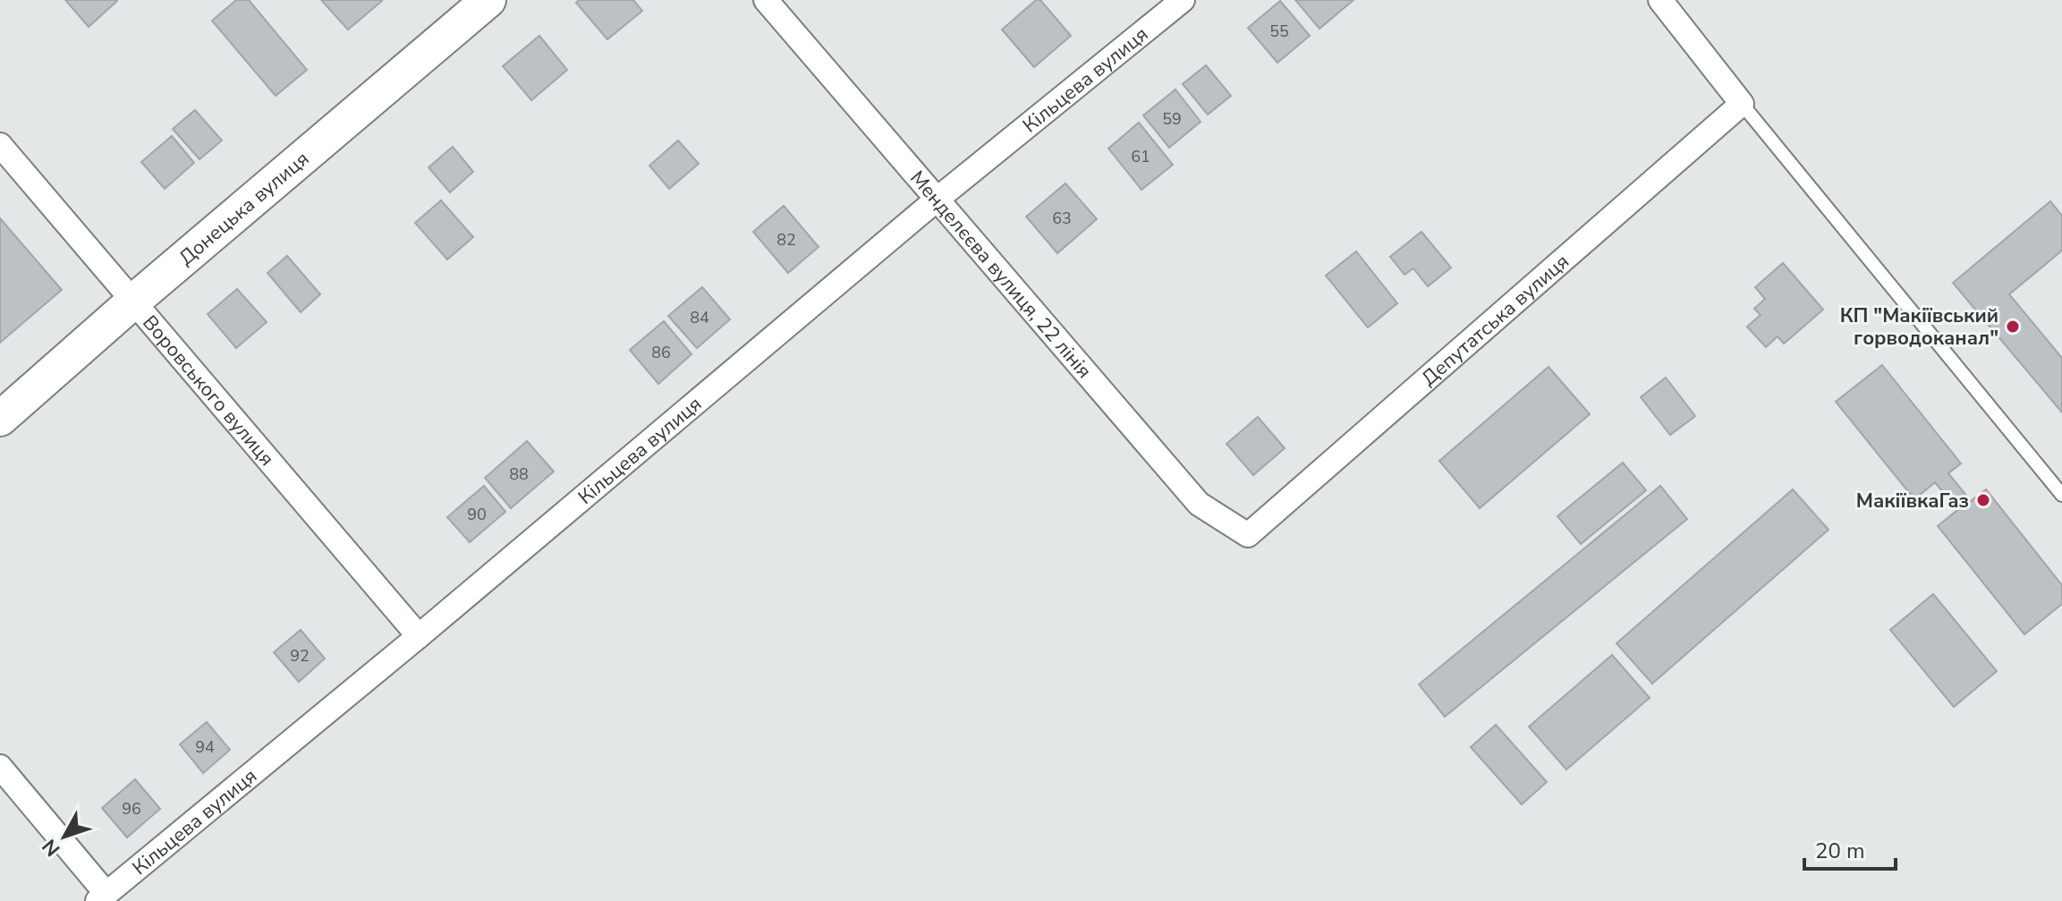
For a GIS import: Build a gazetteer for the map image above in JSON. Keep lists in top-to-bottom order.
{
  "streets": {
    "street": [
      "Кільцева вулиця",
      "Донецька вулиця",
      "Менделєєва вулиця, 22 лінія",
      "Депутатська вулиця",
      "Воровського вулиця"
    ]
  },
  "crossings": [
    ["Кільцева вулиця", "Менделєєва вулиця, 22 лінія"],
    ["Кільцева вулиця", "Воровського вулиця"],
    ["Донецька вулиця", "Воровського вулиця"],
    ["Менделєєва вулиця, 22 лінія", "Депутатська вулиця"]
  ],
  "places": ["КП \"Макіївський горводоканал\"", "МакіївкаГаз"],
  "house_numbers": [
    "55",
    "59",
    "61",
    "63",
    "82",
    "84",
    "86",
    "88",
    "90",
    "92",
    "94",
    "96"
  ],
  "scale_bar": "20 m",
  "north": "bottom left"
}
